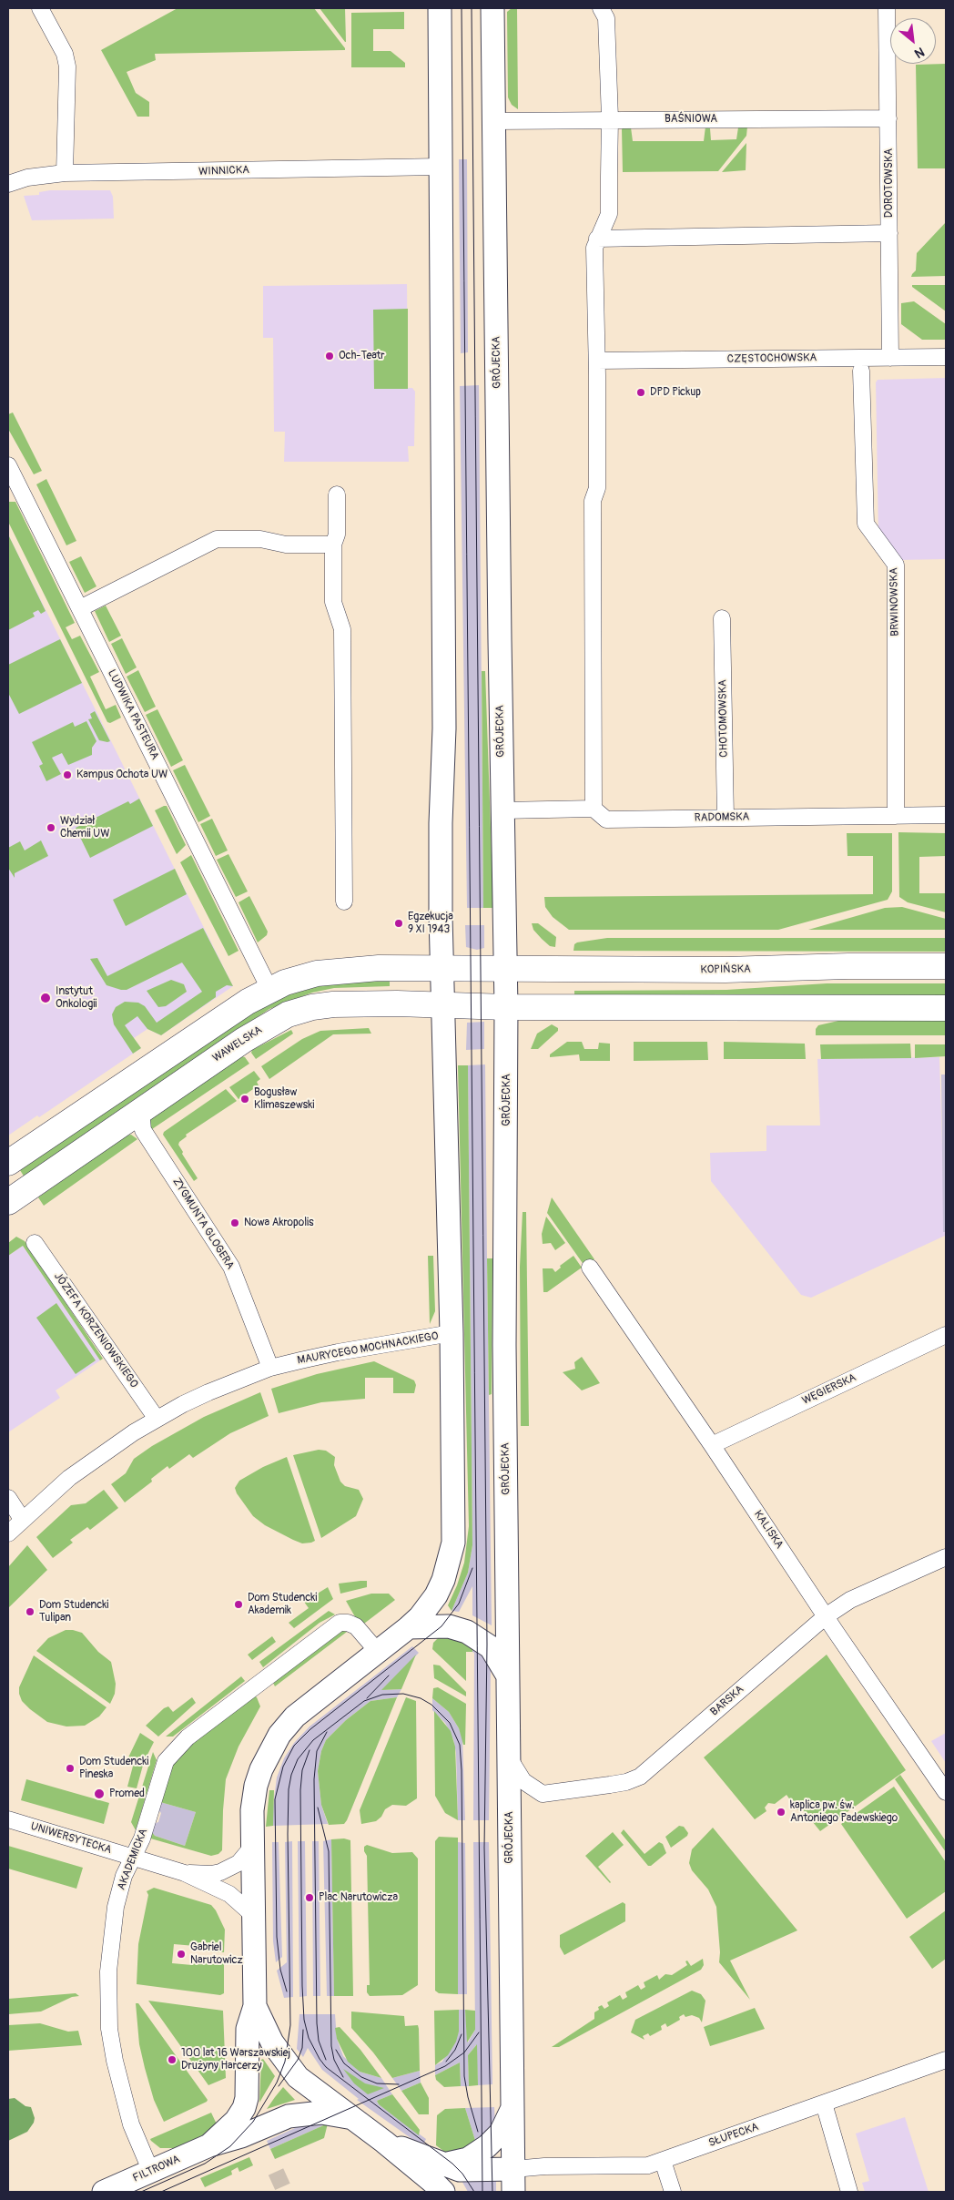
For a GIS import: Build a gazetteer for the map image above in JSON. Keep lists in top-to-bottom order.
{
  "streets": {
    "main road": [
      "GRÓJECKA",
      "KOPIŃSKA",
      "WAWELSKA",
      "FILTROWA"
    ],
    "street": [
      "BAŚNIOWA",
      "WINNICKA",
      "DOROTOWSKA",
      "CZĘSTOCHOWSKA",
      "BRWINOWSKA",
      "LUDWIKA PASTEURA",
      "CHOTOMOWSKA",
      "RADOMSKA",
      "ZYGMUNTA GLOGERA",
      "JÓZEFA KORZENIOWSKIEGO",
      "MAURYCEGO MOCHNACKIEGO",
      "WĘGIERSKA",
      "KALISKA",
      "BARSKA",
      "UNIWERSYTECKA",
      "AKADEMICKA",
      "SŁUPECKA"
    ]
  },
  "crossings": [
    ["BAŚNIOWA", "DOROTOWSKA"],
    ["BAŚNIOWA", "GRÓJECKA"],
    ["DOROTOWSKA", "CZĘSTOCHOWSKA"],
    ["GRÓJECKA", "KOPIŃSKA"],
    ["GRÓJECKA", "WAWELSKA"],
    ["GRÓJECKA", "BARSKA"],
    ["GRÓJECKA", "SŁUPECKA"],
    ["BRWINOWSKA", "RADOMSKA"],
    ["CHOTOMOWSKA", "RADOMSKA"],
    ["WAWELSKA", "ZYGMUNTA GLOGERA"],
    ["ZYGMUNTA GLOGERA", "MAURYCEGO MOCHNACKIEGO"],
    ["JÓZEFA KORZENIOWSKIEGO", "MAURYCEGO MOCHNACKIEGO"],
    ["WĘGIERSKA", "KALISKA"],
    ["KALISKA", "BARSKA"],
    ["UNIWERSYTECKA", "AKADEMICKA"],
    ["AKADEMICKA", "FILTROWA"]
  ],
  "places": [
    "Och-Teatr",
    "DPD Pickup",
    "Kampus Ochota UW",
    "Wydział Chemii UW",
    "Egzekucja 9 XI 1943",
    "Instytut Onkologii",
    "Bogusław Klimaszewski",
    "Nowa Akropolis",
    "Dom Studencki Akademik",
    "Dom Studencki Tulipan",
    "Dom Studencki Pineska",
    "Promed",
    "kaplica pw. św. Antoniego Padewskiego",
    "Plac Narutowicza",
    "Gabriel Narutowicz",
    "100 lat 16 Warszawskiej Drużyny Harcerzy"
  ],
  "north": "bottom right"
}
